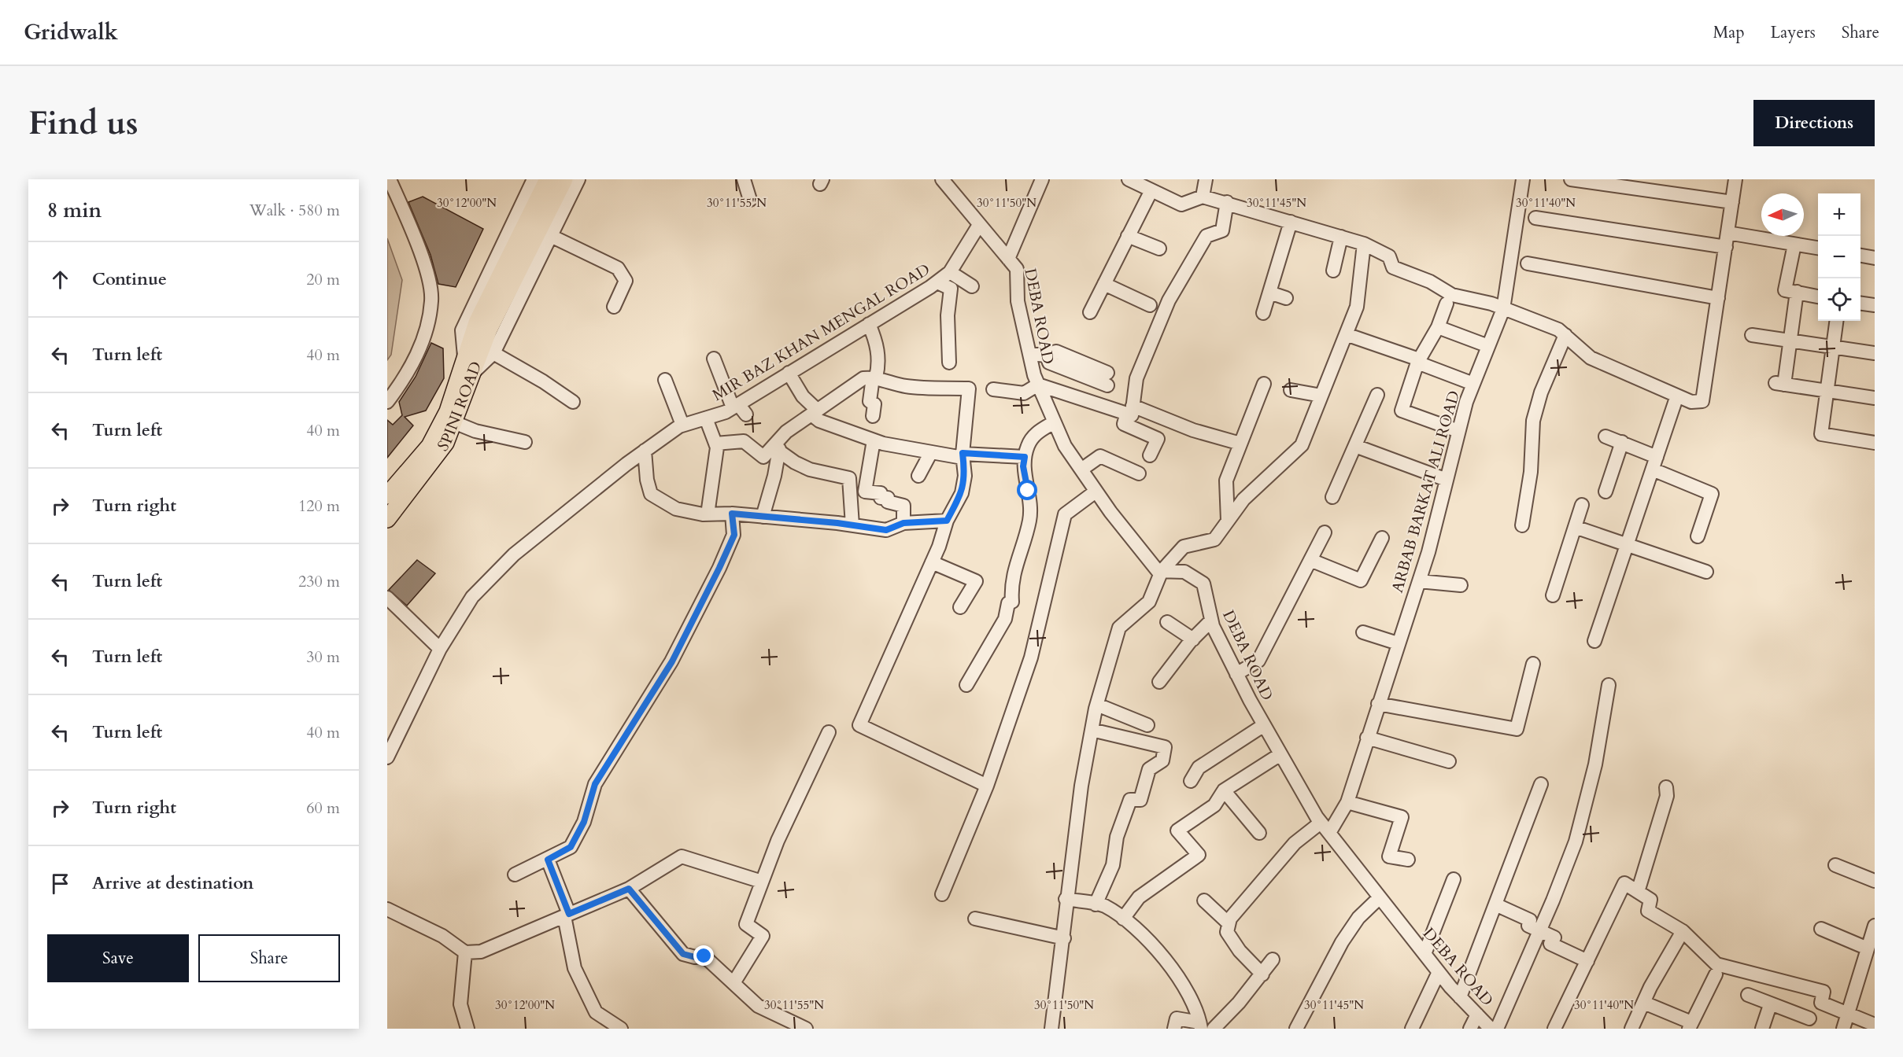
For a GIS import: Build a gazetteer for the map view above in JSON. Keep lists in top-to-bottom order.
{
  "streets": {
    "main road": ["SPINI ROAD"],
    "street": ["DEBA ROAD", "MIR BAZ KHAN MENGAL ROAD", "ARBAB BARKAT ALI ROAD"]
  },
  "crossings": [
    ["DEBA ROAD", "MIR BAZ KHAN MENGAL ROAD"],
    ["DEBA ROAD", "ARBAB BARKAT ALI ROAD"]
  ],
  "north": "left",
  "page": {
    "header": "Gridwalk",
    "nav": ["Map", "Layers", "Share"],
    "buttons": [
      "Directions",
      ["Save", "Share"]
    ],
    "title": "Find us",
    "heading": ["8 min", "Walk · 580 m"],
    "map_buttons": ["+", "−"],
    "list": [
      ["Continue", "20 m"],
      ["Turn left", "40 m"],
      ["Turn left", "40 m"],
      ["Turn right", "120 m"],
      ["Turn left", "230 m"],
      ["Turn left", "30 m"],
      ["Turn left", "40 m"],
      ["Turn right", "60 m"],
      "Arrive at destination"
    ]
  },
  "coordinates": [
    "30°12'00\"N",
    "30°11'55\"N",
    "30°11'50\"N",
    "30°11'45\"N",
    "30°11'40\"N"
  ]
}
